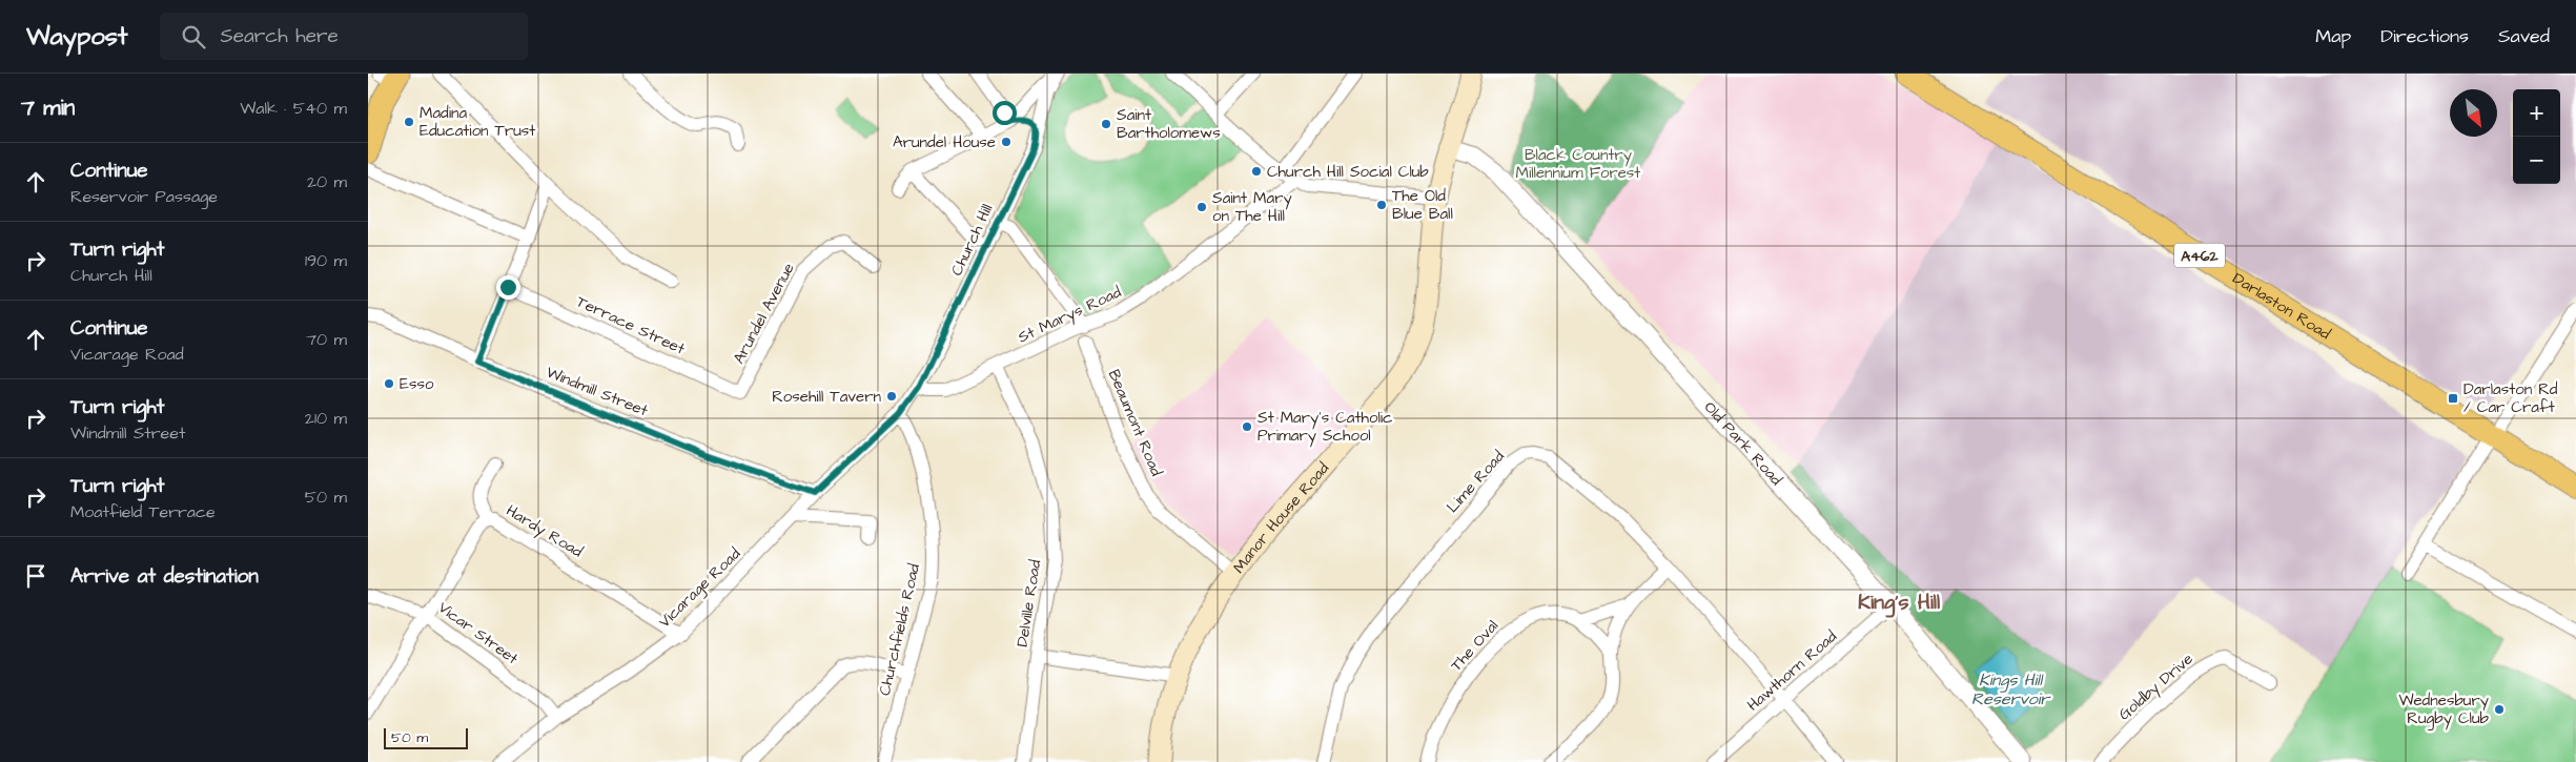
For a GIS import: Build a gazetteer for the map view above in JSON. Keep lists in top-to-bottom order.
{
  "streets": {
    "main road": ["A462", "Darlaston Road", "Manor House Road"],
    "street": [
      "Church Hill",
      "Arundel Avenue",
      "St Marys Road",
      "Terrace Street",
      "Windmill Street",
      "Beaumont Road",
      "Old Park Road",
      "Lime Road",
      "Hardy Road",
      "Vicarage Road",
      "Delville Road",
      "Churchfields Road",
      "Vicar Street",
      "The Oval",
      "Hawthorn Road",
      "Goldby Drive"
    ]
  },
  "crossings": [
    ["Church Hill", "St Marys Road"],
    ["Church Hill", "Vicarage Road"],
    ["Church Hill", "Churchfields Road"],
    ["Arundel Avenue", "Terrace Street"],
    ["St Marys Road", "Delville Road"],
    ["Windmill Street", "Vicarage Road"],
    ["Beaumont Road", "Manor House Road"],
    ["Old Park Road", "Manor House Road"],
    ["Old Park Road", "Hawthorn Road"],
    ["Lime Road", "Hawthorn Road"],
    ["Hardy Road", "Vicarage Road"],
    ["Hardy Road", "Vicar Street"],
    ["Vicarage Road", "Churchfields Road"],
    ["Vicarage Road", "Vicar Street"]
  ],
  "districts": ["King’s Hill"],
  "water": ["Kings Hill Reservoir"],
  "parks": ["Black Country Millennium Forest"],
  "places": {
    "other": [
      "Madina Education Trust",
      "Saint Bartholomews",
      "Arundel House",
      "Church Hill Social Club",
      "The Old Blue Ball",
      "Saint Mary on The Hill",
      "Esso",
      "Rosehill Tavern",
      "St Mary's Catholic Primary School",
      "Wednesbury Rugby Club"
    ],
    "transit": ["Darlaston Rd / Car Craft"]
  },
  "scale_bar": "50 m",
  "north": "bottom right",
  "page": {
    "header": "Waypost",
    "search": "Search here",
    "nav": ["Map", "Directions", "Saved"],
    "heading": ["7 min", "Walk · 540 m"],
    "map_buttons": ["+", "−"],
    "list": [
      ["Continue", "Reservoir Passage", "20 m"],
      ["Turn right", "Church Hill", "190 m"],
      ["Continue", "Vicarage Road", "70 m"],
      ["Turn right", "Windmill Street", "210 m"],
      ["Turn right", "Moatfield Terrace", "50 m"],
      "Arrive at destination"
    ],
    "scale": "50 m"
  }
}
